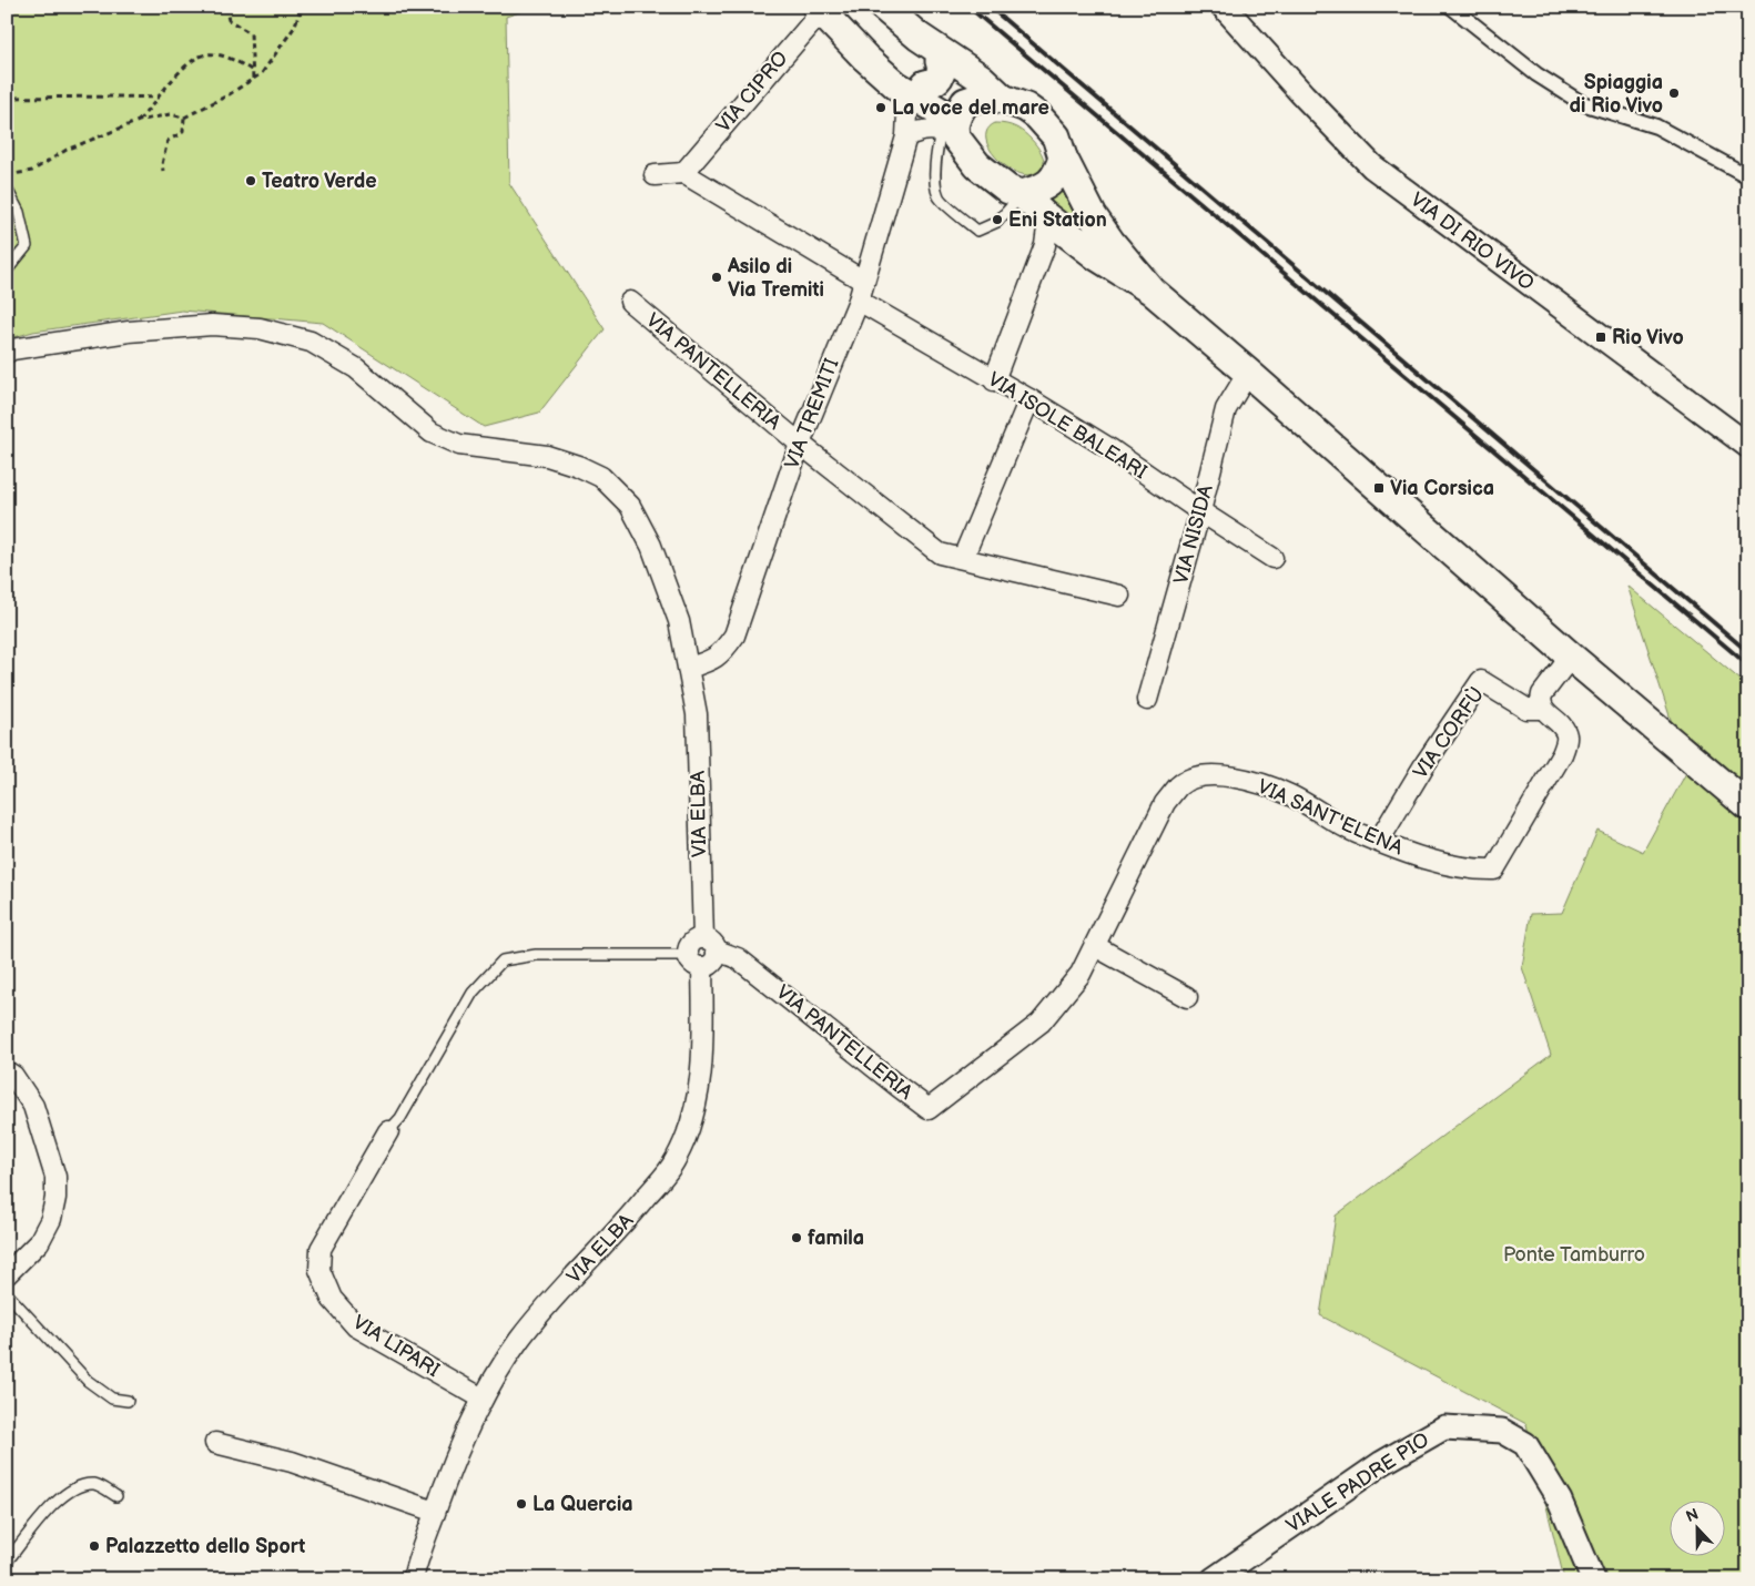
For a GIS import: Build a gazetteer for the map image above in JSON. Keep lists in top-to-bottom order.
{
  "streets": {
    "street": [
      "VIA CIPRO",
      "VIA DI RIO VIVO",
      "VIA PANTELLERIA",
      "VIA TREMITI",
      "VIA ISOLE BALEARI",
      "VIA NISIDA",
      "VIA CORFÙ",
      "VIA ELBA",
      "VIA SANT'ELENA",
      "VIA LIPARI",
      "VIALE PADRE PIO"
    ]
  },
  "crossings": [
    ["VIA PANTELLERIA", "VIA TREMITI"],
    ["VIA PANTELLERIA", "VIA ELBA"],
    ["VIA PANTELLERIA", "VIA SANT'ELENA"],
    ["VIA TREMITI", "VIA ISOLE BALEARI"],
    ["VIA TREMITI", "VIA ELBA"],
    ["VIA ISOLE BALEARI", "VIA NISIDA"],
    ["VIA CORFÙ", "VIA SANT'ELENA"],
    ["VIA ELBA", "VIA LIPARI"]
  ],
  "parks": ["Ponte Tamburro"],
  "places": {
    "other": [
      "Spiaggia di Rio Vivo",
      "La voce del mare",
      "Teatro Verde",
      "Eni Station",
      "Asilo di Via Tremiti",
      "famila",
      "La Quercia",
      "Palazzetto dello Sport"
    ],
    "transit": ["Rio Vivo", "Via Corsica"]
  },
  "north": "top"
}
